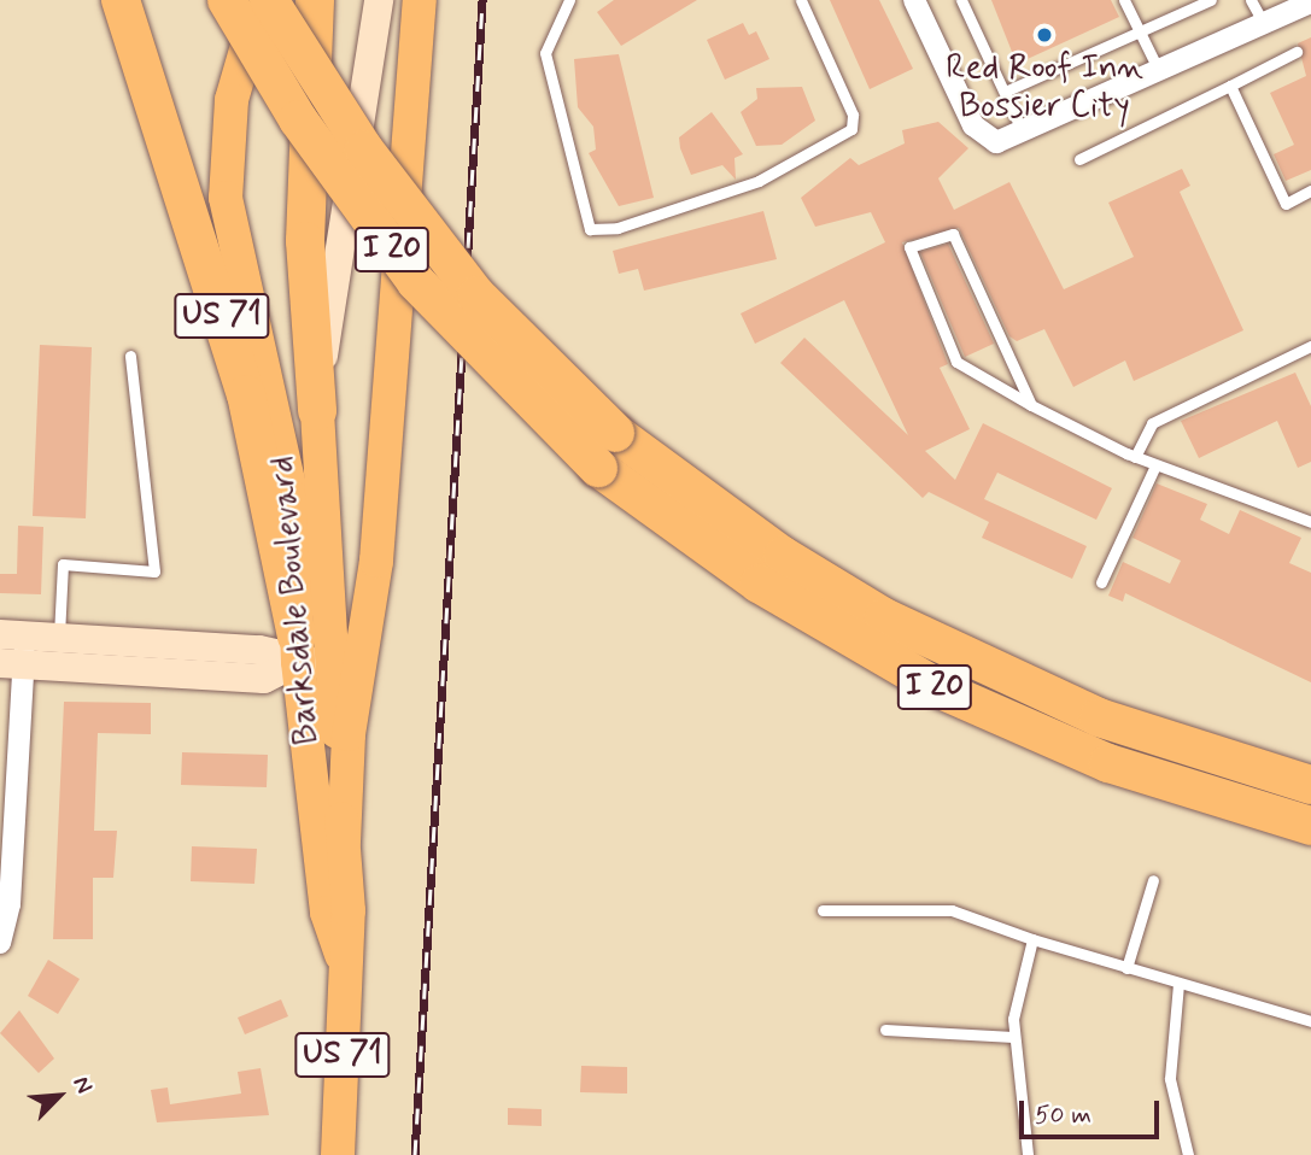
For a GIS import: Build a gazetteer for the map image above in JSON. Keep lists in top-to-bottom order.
{
  "streets": {
    "highway": ["I 20", "US 71"],
    "main road": ["Barksdale Boulevard"]
  },
  "crossings": [
    ["US 71", "Barksdale Boulevard"]
  ],
  "places": ["Red Roof Inn Bossier City"],
  "scale_bar": "50 m",
  "north": "top right"
}
